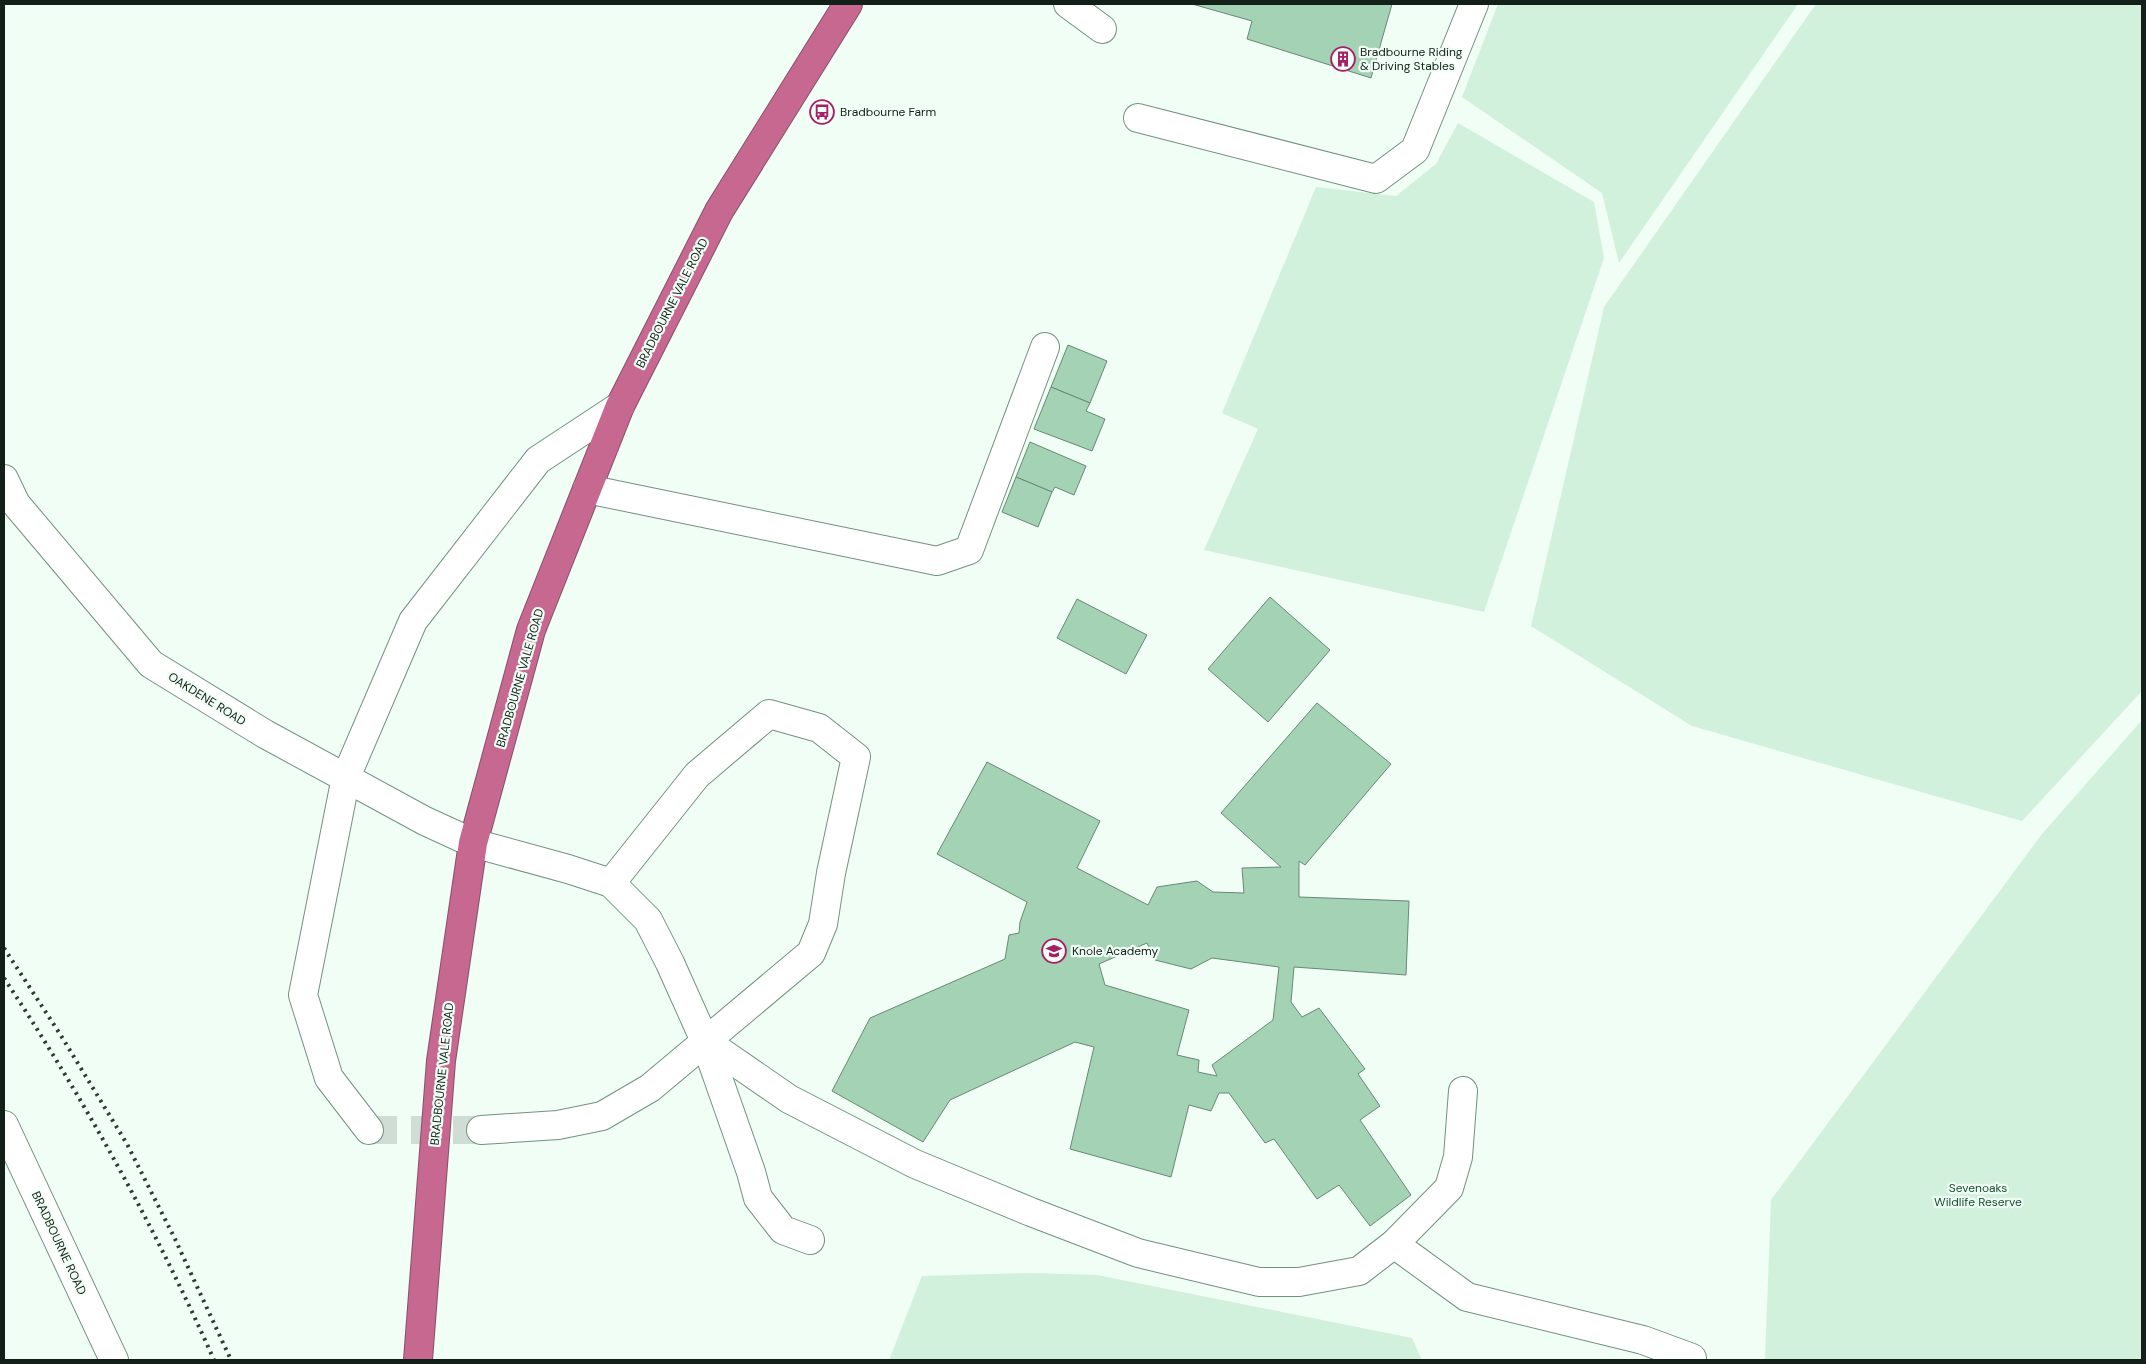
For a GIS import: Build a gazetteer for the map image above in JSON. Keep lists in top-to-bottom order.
{
  "streets": {
    "highway": ["BRADBOURNE VALE ROAD"],
    "street": ["OAKDENE ROAD", "BRADBOURNE ROAD"]
  },
  "crossings": [
    ["BRADBOURNE VALE ROAD", "OAKDENE ROAD"]
  ],
  "parks": ["Sevenoaks Wildlife Reserve"],
  "places": {
    "building": ["Bradbourne Riding & Driving Stables"],
    "bus stop": ["Bradbourne Farm"],
    "school or university": ["Knole Academy"]
  }
}
